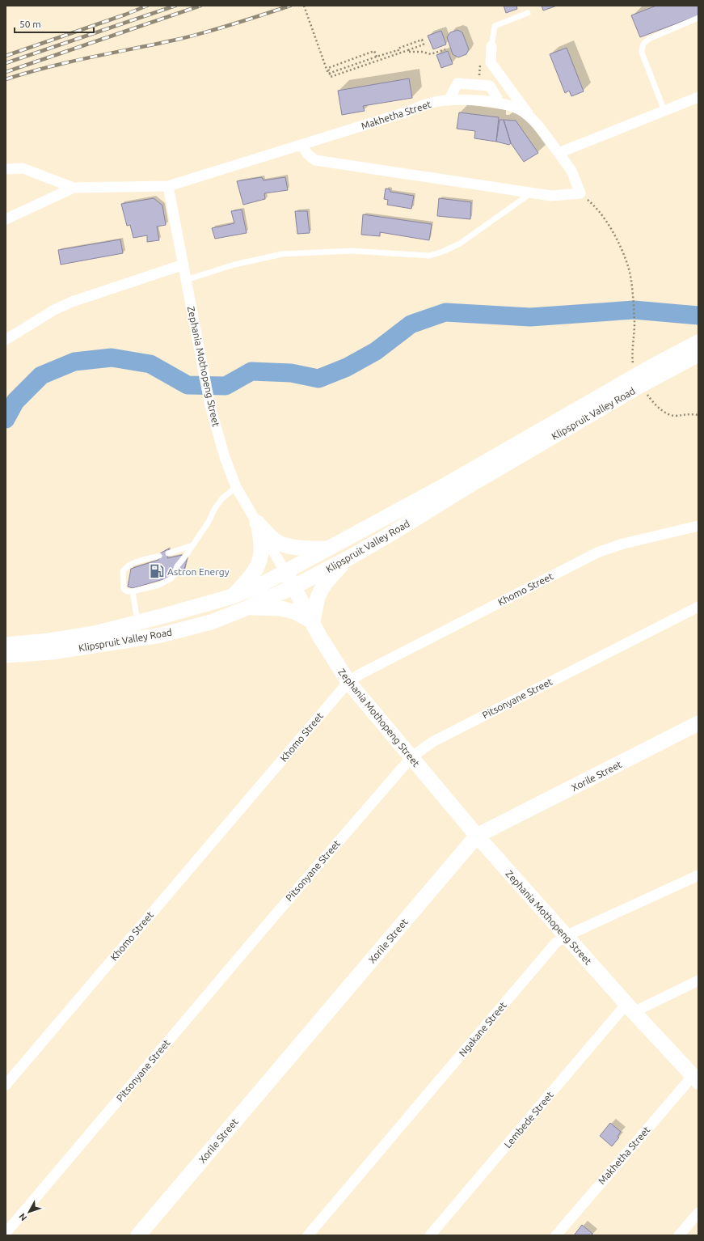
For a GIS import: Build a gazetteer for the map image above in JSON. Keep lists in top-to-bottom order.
{
  "streets": {
    "main road": ["Zephania Mothopeng Street", "Klipspruit Valley Road", "Xorile Street"],
    "street": [
      "Makhetha Street",
      "Khomo Street",
      "Pitsonyane Street",
      "Ngakane Street",
      "Lembede Street"
    ]
  },
  "crossings": [
    ["Makhetha Street", "Zephania Mothopeng Street"],
    ["Zephania Mothopeng Street", "Klipspruit Valley Road"],
    ["Zephania Mothopeng Street", "Khomo Street"],
    ["Zephania Mothopeng Street", "Pitsonyane Street"],
    ["Zephania Mothopeng Street", "Xorile Street"],
    ["Zephania Mothopeng Street", "Ngakane Street"],
    ["Zephania Mothopeng Street", "Lembede Street"]
  ],
  "places": {
    "fuel station": ["Astron Energy"]
  },
  "scale_bar": "50 m",
  "north": "bottom left"
}
